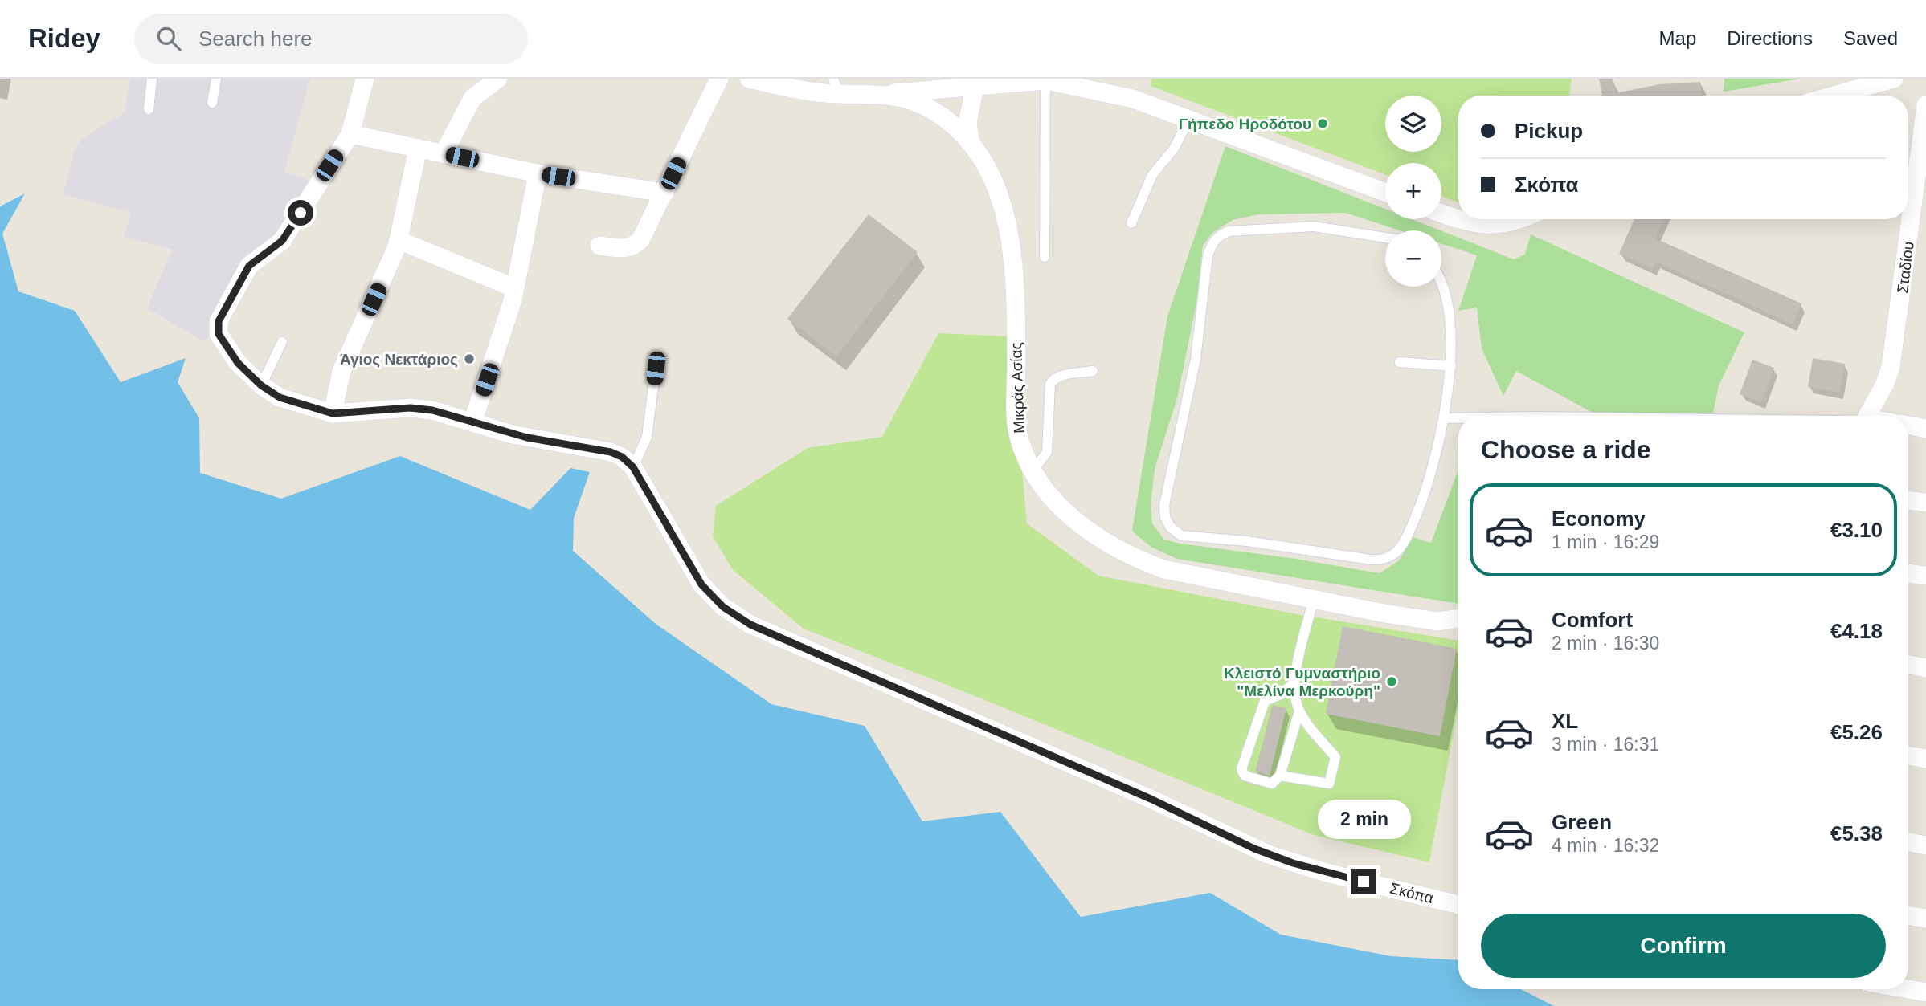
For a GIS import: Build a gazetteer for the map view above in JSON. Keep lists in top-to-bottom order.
{
  "streets": {
    "street": ["Σταδίου", "Μικράς Ασίας", "Σκόπα"]
  },
  "places": ["Γήπεδο Ηροδότου", "Άγιος Νεκτάριος", "Κλειστό Γυμναστήριο \"Μελίνα Μερκούρη\""],
  "page": {
    "header": "Ridey",
    "search": "Search here",
    "nav": ["Map", "Directions", "Saved"],
    "map_buttons": ["+", "−"],
    "banner": ["Pickup", "Σκόπα"],
    "heading": "Choose a ride",
    "list": [
      {
        "name": "Economy",
        "note": "1 min · 16:29",
        "value": "€3.10"
      },
      {
        "name": "Comfort",
        "note": "2 min · 16:30",
        "value": "€4.18"
      },
      {
        "name": "XL",
        "note": "3 min · 16:31",
        "value": "€5.26"
      },
      {
        "name": "Green",
        "note": "4 min · 16:32",
        "value": "€5.38"
      }
    ],
    "bubble": "2 min",
    "buttons": "Confirm"
  }
}
